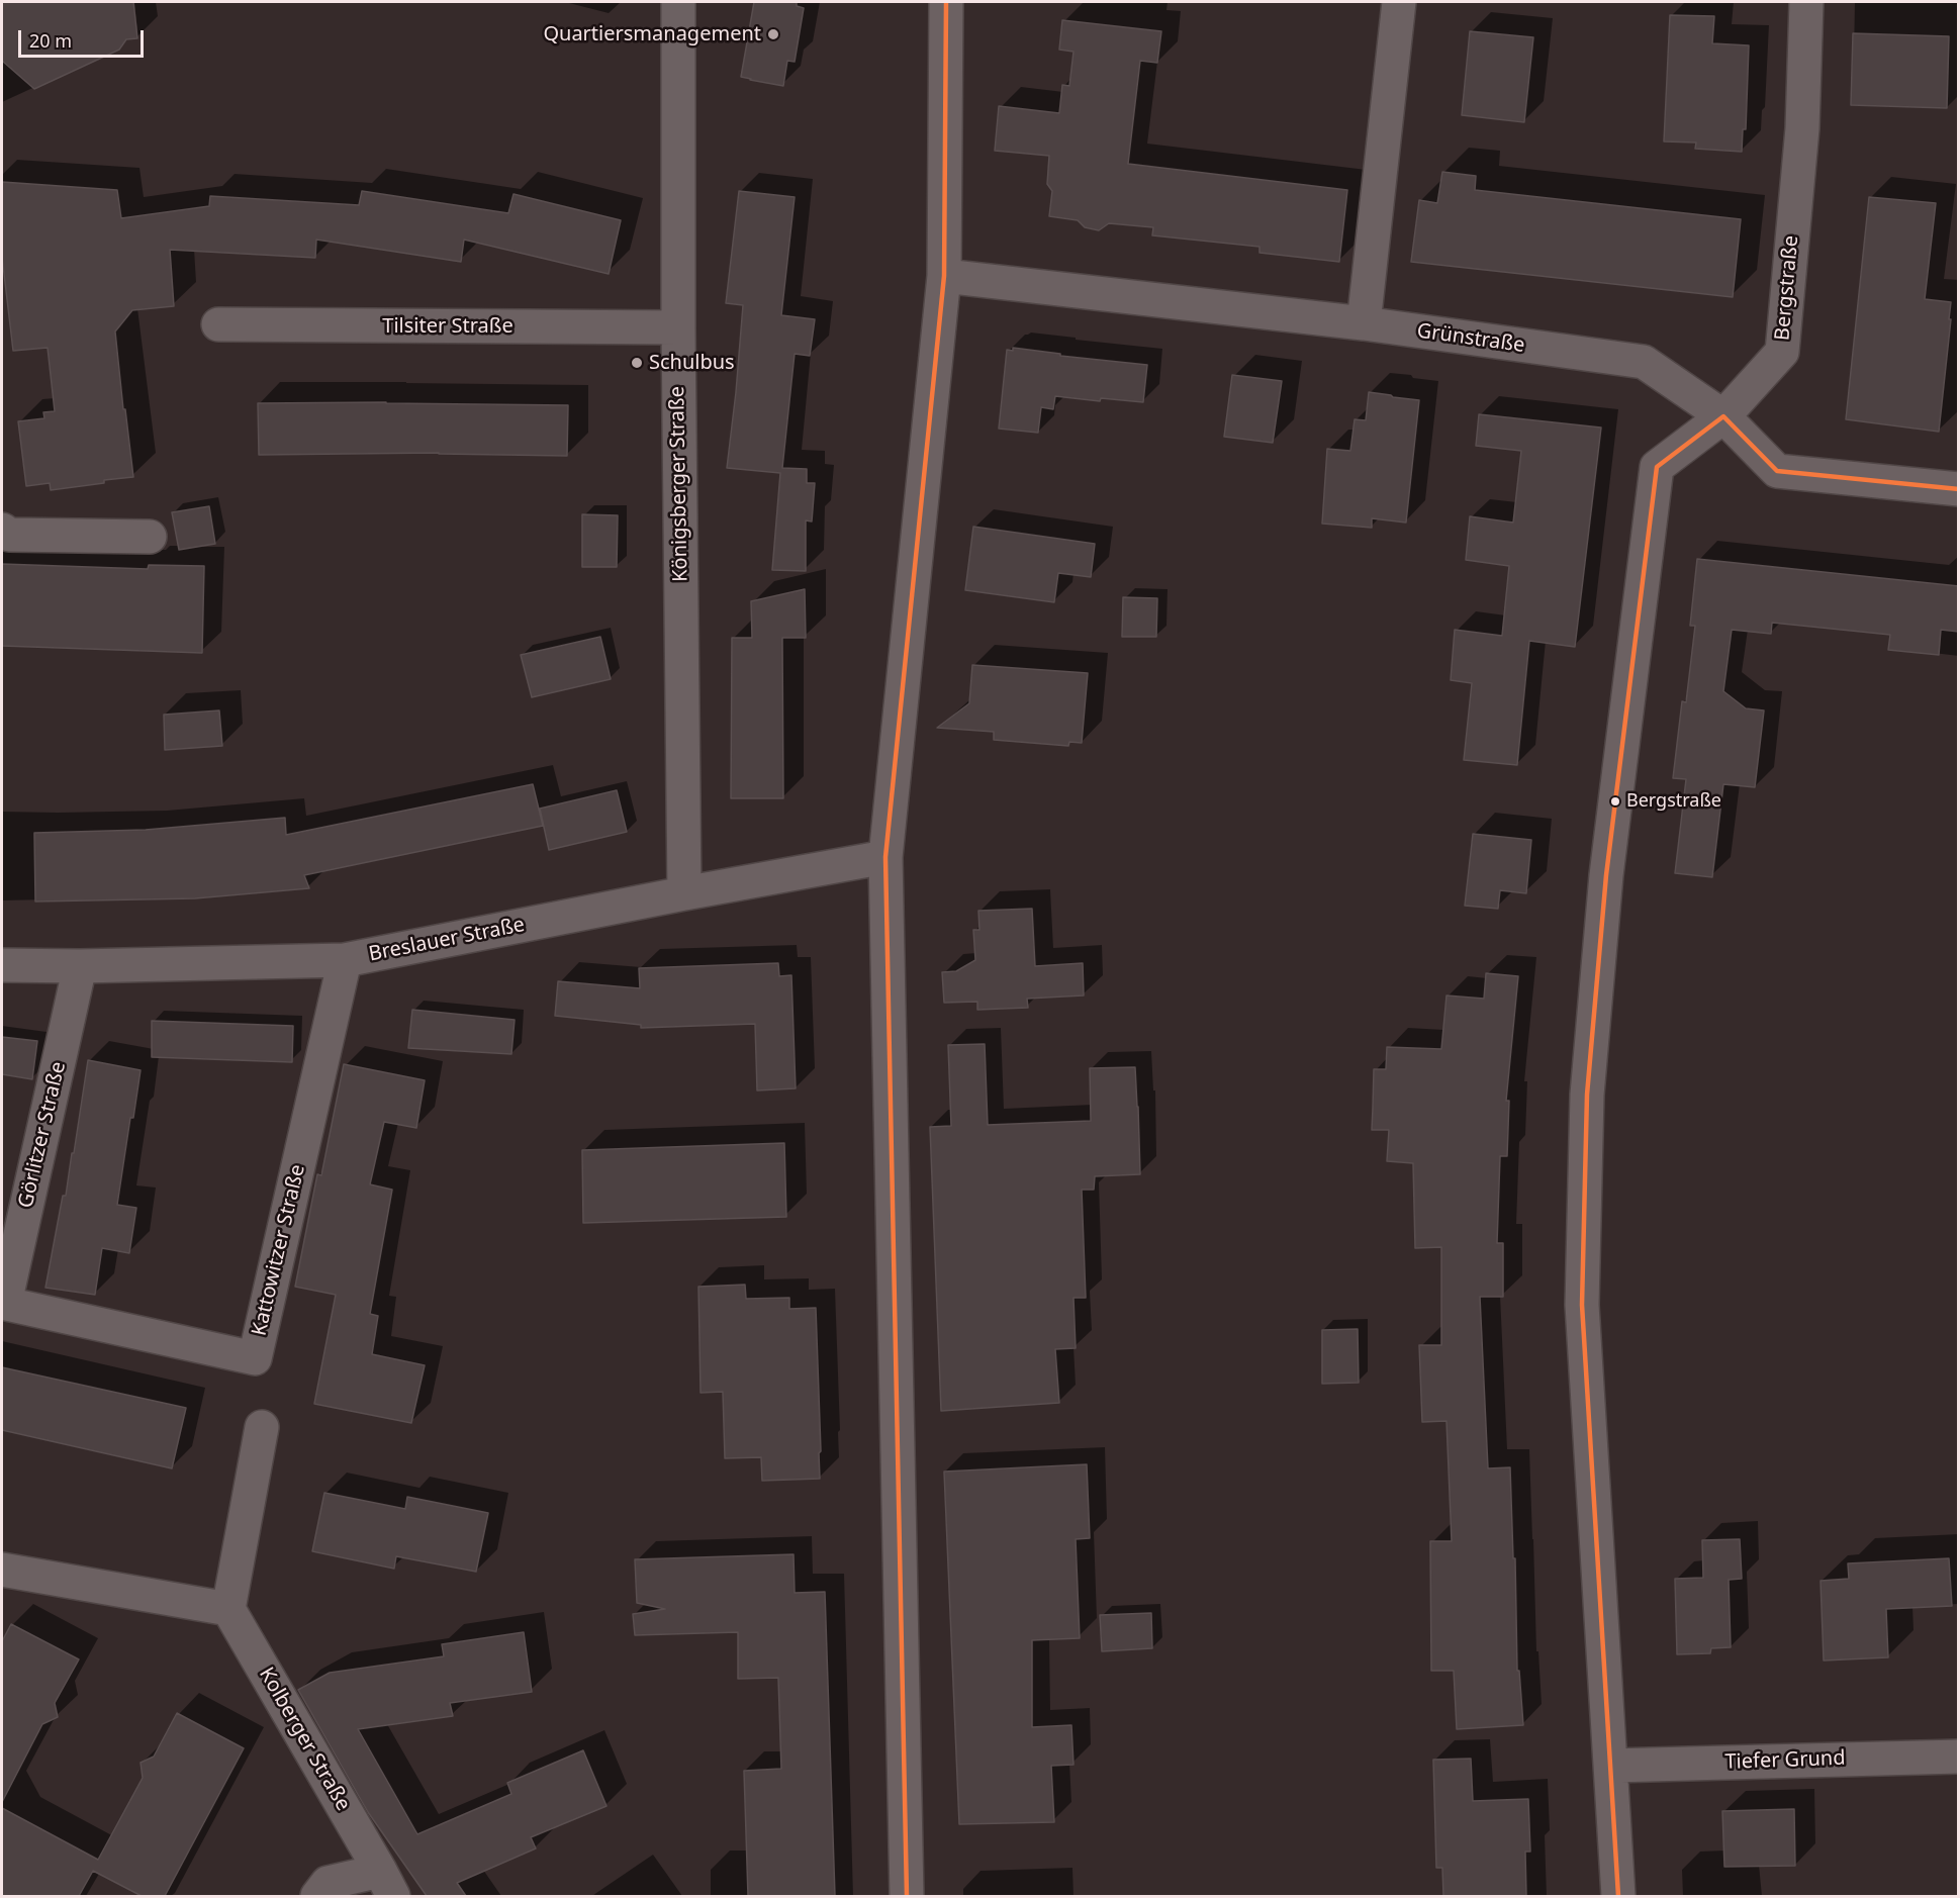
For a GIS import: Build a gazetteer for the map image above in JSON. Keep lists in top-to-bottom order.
{
  "streets": {
    "street": [
      "Bergstraße",
      "Tilsiter Straße",
      "Grünstraße",
      "Königsberger Straße",
      "Breslauer Straße",
      "Görlitzer Straße",
      "Kattowitzer Straße",
      "Kolberger Straße",
      "Tiefer Grund"
    ]
  },
  "crossings": [
    ["Bergstraße", "Grünstraße"],
    ["Bergstraße", "Tiefer Grund"],
    ["Tilsiter Straße", "Königsberger Straße"],
    ["Königsberger Straße", "Breslauer Straße"],
    ["Breslauer Straße", "Görlitzer Straße"],
    ["Breslauer Straße", "Kattowitzer Straße"],
    ["Görlitzer Straße", "Kattowitzer Straße"]
  ],
  "places": ["Quartiersmanagement", "Schulbus", "Bergstraße"],
  "scale_bar": "20 m"
}
